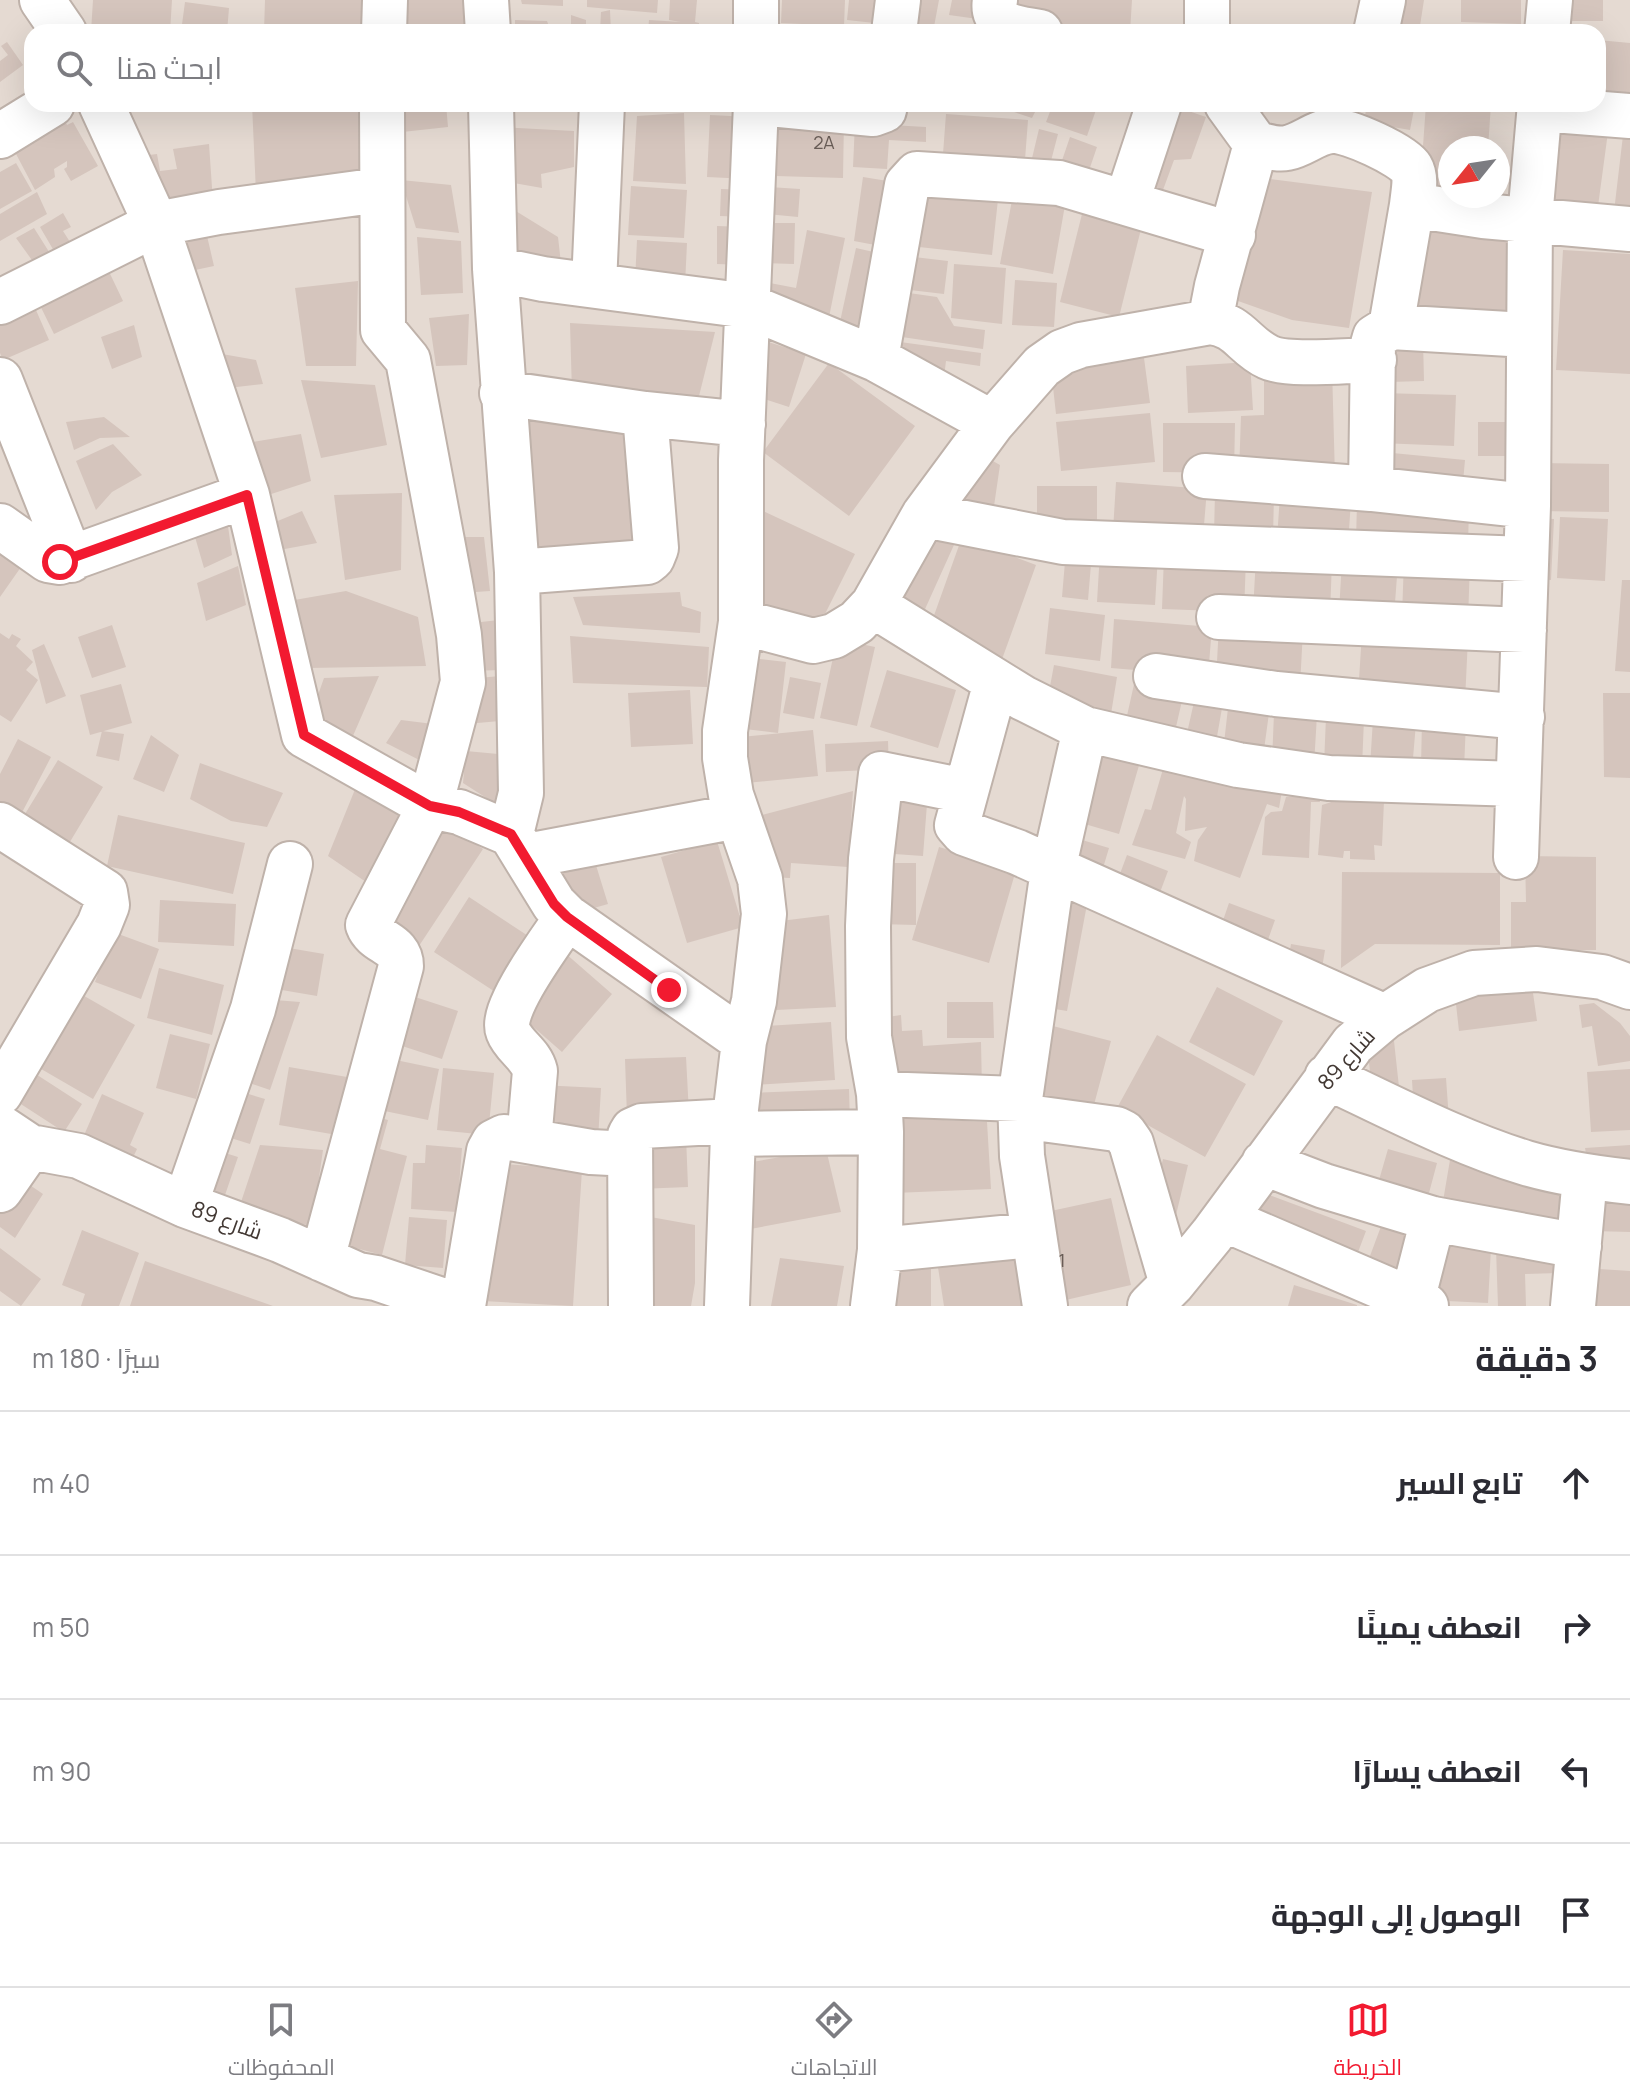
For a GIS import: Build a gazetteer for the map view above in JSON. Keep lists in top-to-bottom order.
{
  "streets": {
    "street": ["شارع 89"]
  },
  "house_numbers": ["2A", "1"],
  "north": "bottom left",
  "page": {
    "search": "ابحث هنا",
    "heading": ["3 دقيقة", "سيرًا · 180 m"],
    "list": [
      ["تابع السير", "40 m"],
      ["انعطف يمينًا", "50 m"],
      ["انعطف يسارًا", "90 m"],
      "الوصول إلى الوجهة"
    ],
    "nav": ["الخريطة", "الاتجاهات", "المحفوظات"]
  }
}
